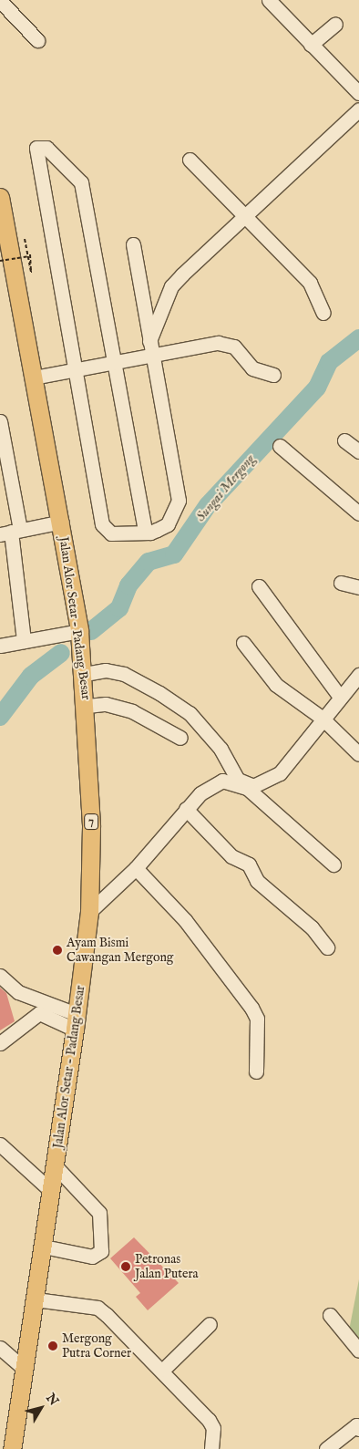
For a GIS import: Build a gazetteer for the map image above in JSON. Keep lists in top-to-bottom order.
{
  "streets": {
    "main road": ["Jalan Alor Setar - Padang Besar", "7"]
  },
  "water": ["Sungai Mergong"],
  "places": ["Ayam Bismi Cawangan Mergong", "Petronas Jalan Putera", "Mergong Putra Corner"],
  "north": "top right"
}
